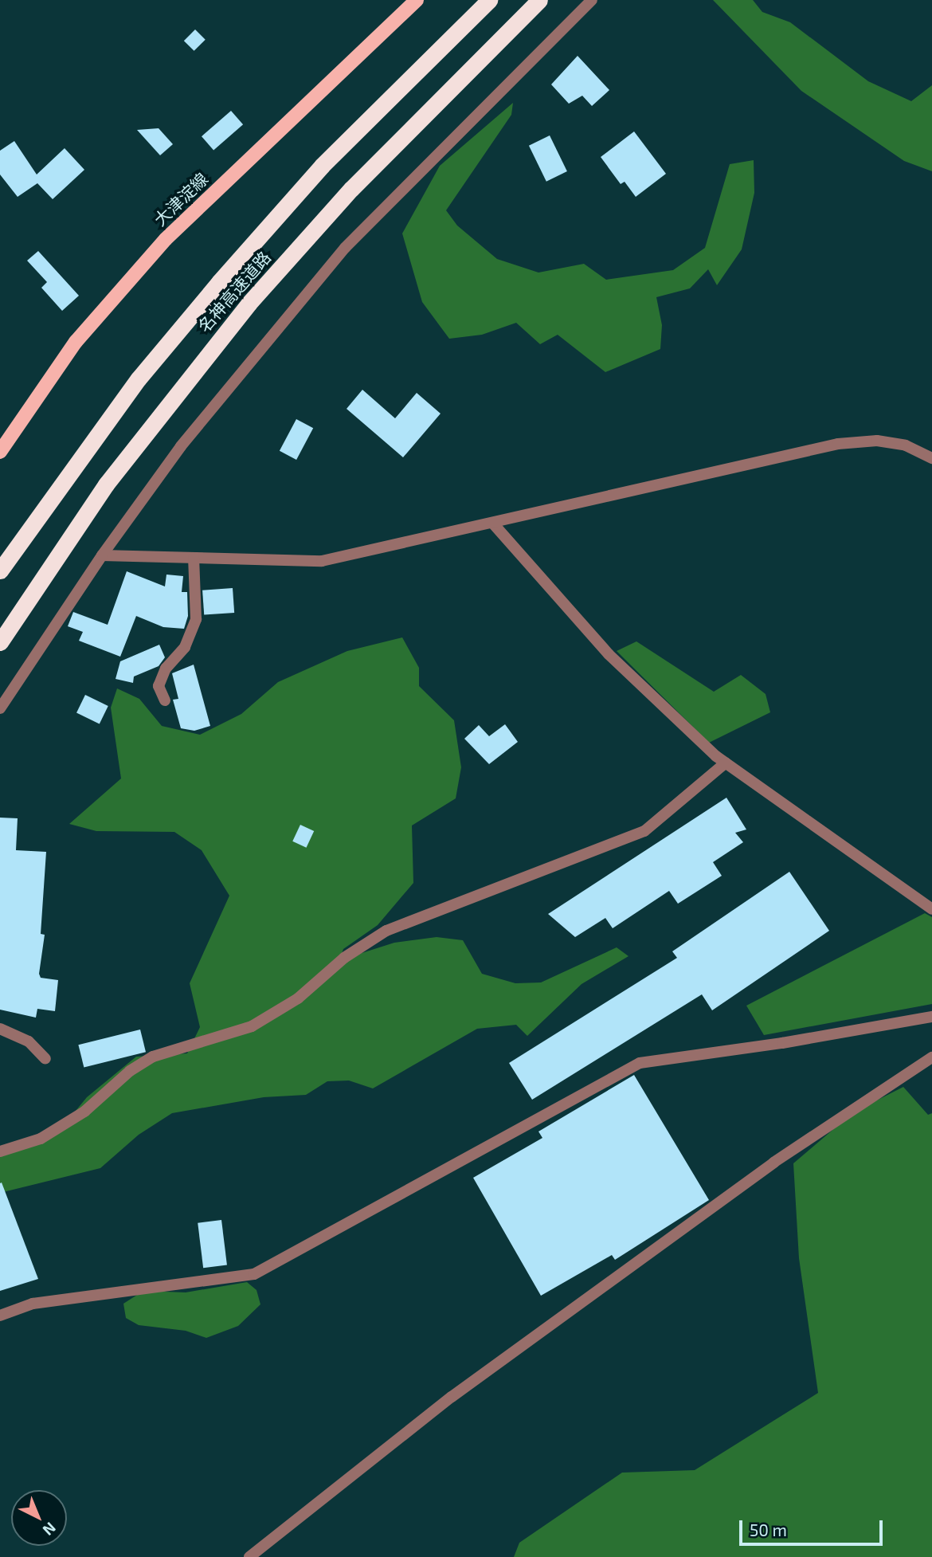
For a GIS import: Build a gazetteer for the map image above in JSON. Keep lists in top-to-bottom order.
{
  "streets": {
    "highway": ["名神高速道路"],
    "main road": ["大津淀線"]
  },
  "scale_bar": "50 m",
  "north": "bottom right"
}
